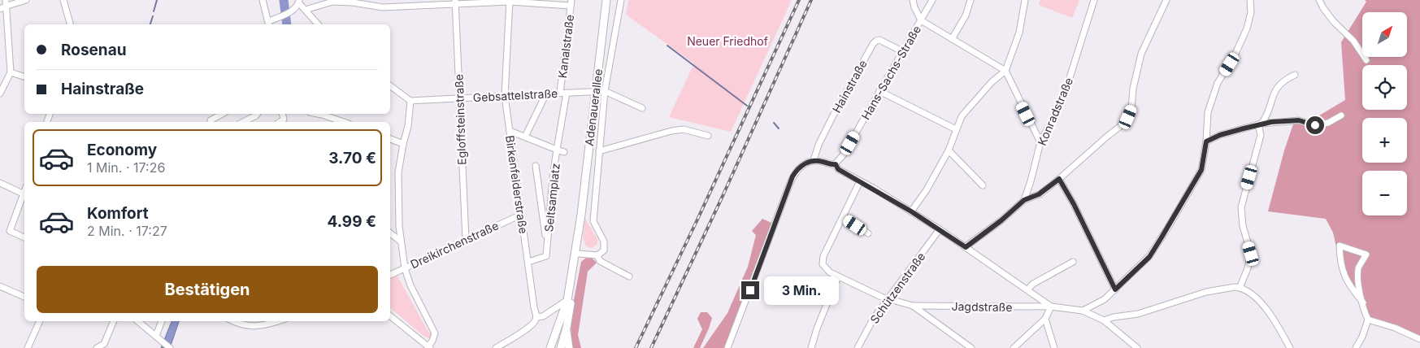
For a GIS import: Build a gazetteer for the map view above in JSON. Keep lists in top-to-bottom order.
{
  "streets": {
    "main road": ["Adenauerallee"],
    "street": [
      "Kanalstraße",
      "Hans-Sachs-Straße",
      "Hainstraße",
      "Gebsattelstraße",
      "Konradstraße",
      "Egloffsteinstraße",
      "Birkenfelderstraße",
      "Seltsamplatz",
      "Dreikirchenstraße",
      "Schützenstraße",
      "Jagdstraße"
    ]
  },
  "crossings": [
    ["Kanalstraße", "Gebsattelstraße"],
    ["Hans-Sachs-Straße", "Hainstraße"],
    ["Gebsattelstraße", "Adenauerallee"],
    ["Gebsattelstraße", "Egloffsteinstraße"],
    ["Gebsattelstraße", "Birkenfelderstraße"],
    ["Gebsattelstraße", "Seltsamplatz"],
    ["Egloffsteinstraße", "Dreikirchenstraße"],
    ["Birkenfelderstraße", "Seltsamplatz"],
    ["Birkenfelderstraße", "Dreikirchenstraße"]
  ],
  "parks": ["Neuer Friedhof"],
  "north": "top right",
  "page": {
    "map_buttons": ["+", "−"],
    "banner": ["Rosenau", "Hainstraße"],
    "list": [
      {
        "name": "Economy",
        "note": "1 Min. · 17:26",
        "value": "3.70 €"
      },
      {
        "name": "Komfort",
        "note": "2 Min. · 17:27",
        "value": "4.99 €"
      }
    ],
    "buttons": "Bestätigen",
    "bubble": "3 Min."
  }
}
